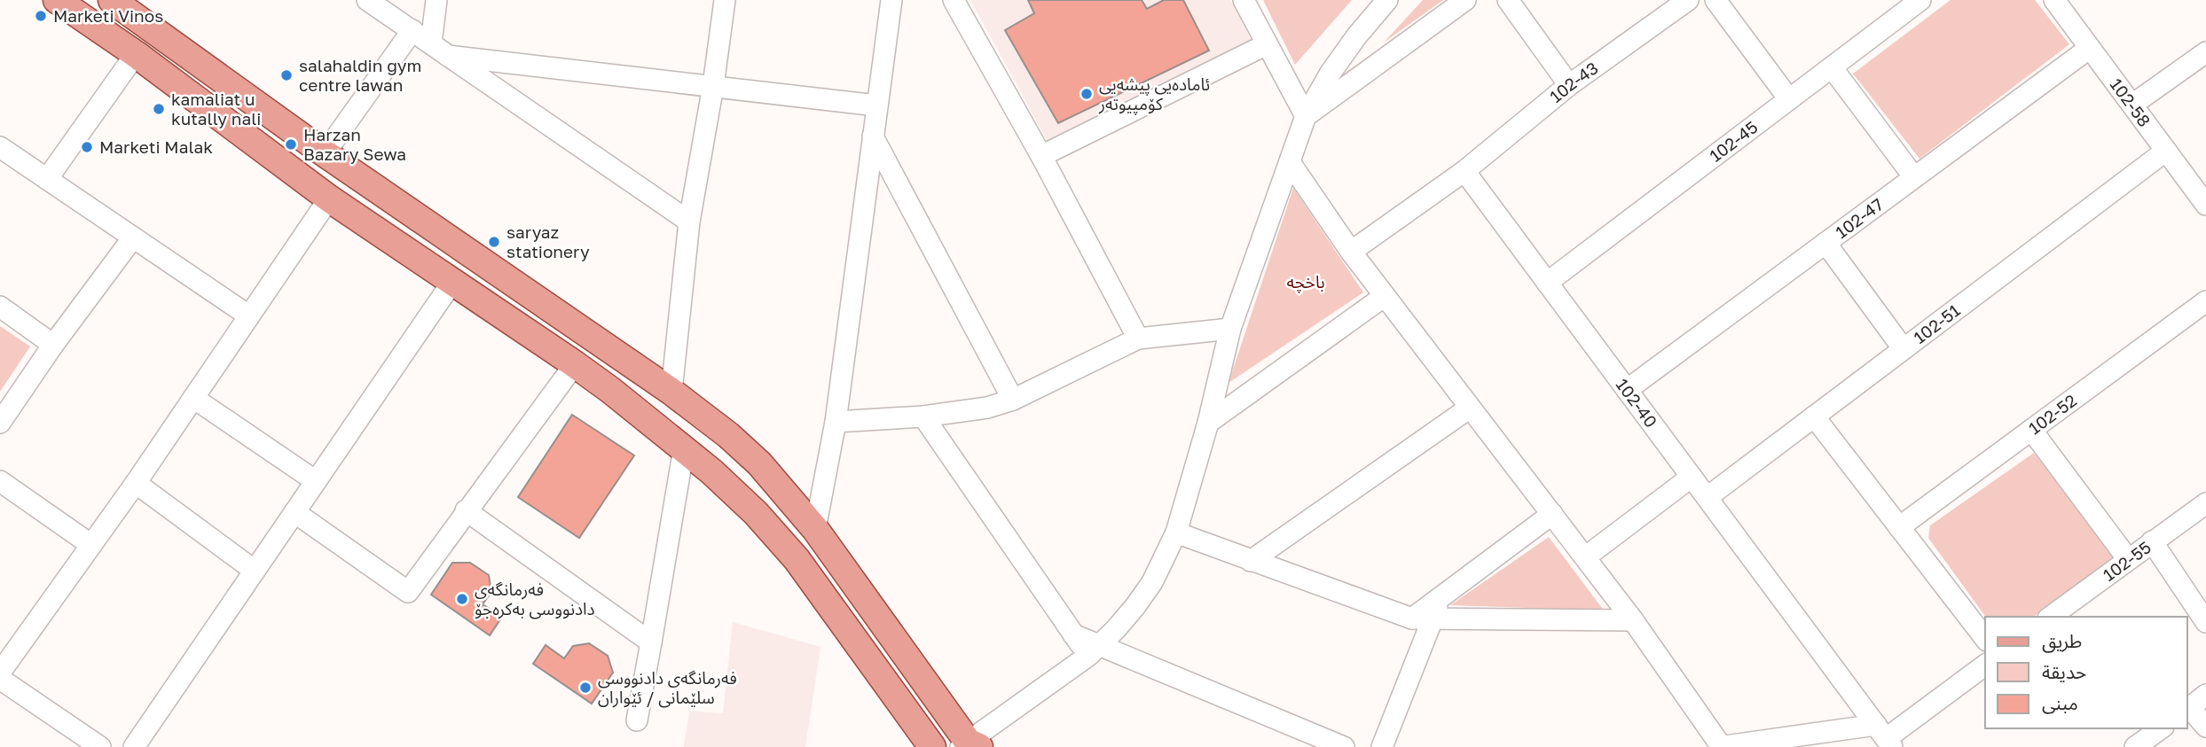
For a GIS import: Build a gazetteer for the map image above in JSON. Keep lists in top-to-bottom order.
{
  "streets": {
    "street": [
      "102-43",
      "102-58",
      "102-45",
      "102-47",
      "102-51",
      "102-40",
      "102-52",
      "102-55"
    ]
  },
  "crossings": [
    ["102-43", "102-40"],
    ["102-58", "102-47"],
    ["102-58", "102-51"],
    ["102-45", "102-40"],
    ["102-47", "102-40"],
    ["102-51", "102-40"]
  ],
  "parks": ["باخچە"],
  "places": [
    "Marketi Vinos",
    "salahaldin gym centre lawan",
    "ئامادەیی پیشەیی کۆمپیوتەر",
    "kamaliat u kutally nali",
    "Harzan Bazary Sewa",
    "Marketi Malak",
    "saryaz stationery",
    "فەرمانگەی دادنووسی بەکرەجۆ",
    "فەرمانگەی دادنووسی سلێمانی / ئێواران"
  ],
  "legend": ["طريق", "حديقة", "مبنى"]
}
